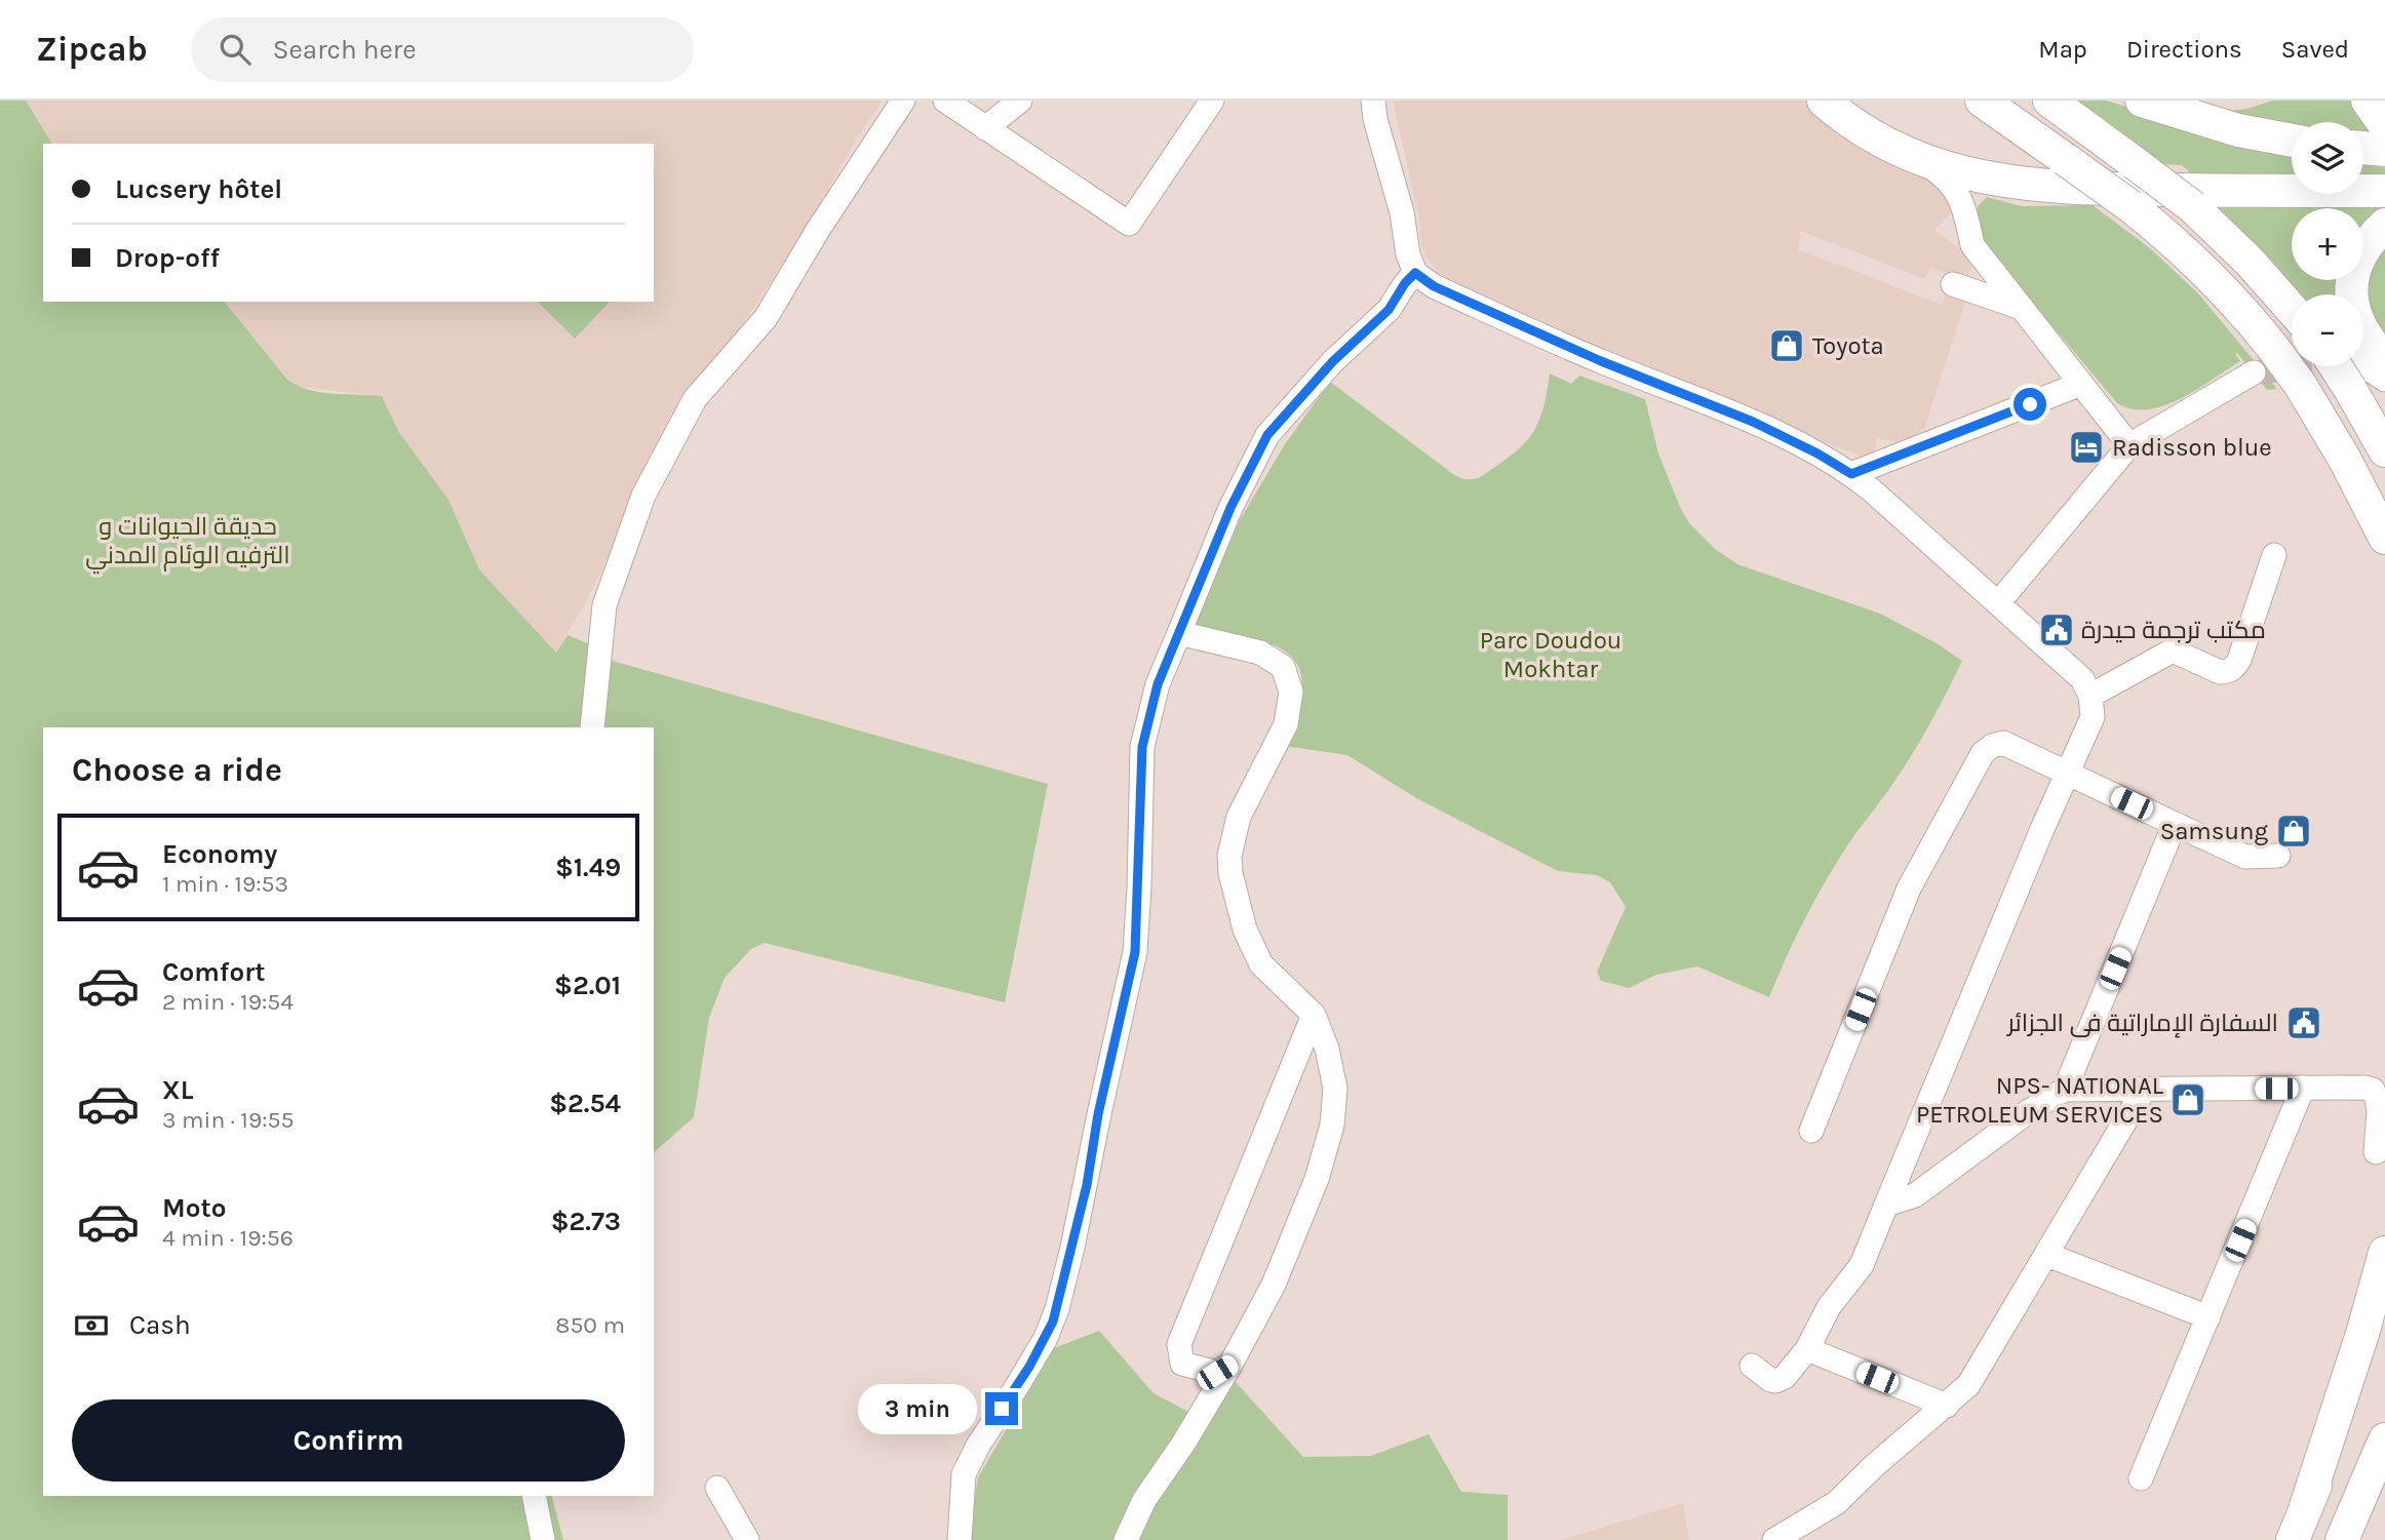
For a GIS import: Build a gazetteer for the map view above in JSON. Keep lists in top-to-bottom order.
{
  "parks": ["حديقة الحيوانات و الترفيه الوئام المدني", "Parc Doudou Mokhtar"],
  "places": {
    "shop": ["Toyota", "Samsung", "NPS- NATIONAL PETROLEUM SERVICES"],
    "hotel": ["Radisson blue"],
    "public building": ["مكتب ترجمة حيدرة", "السفارة الإماراتية فى الجزائر"]
  },
  "page": {
    "header": "Zipcab",
    "search": "Search here",
    "nav": ["Map", "Directions", "Saved"],
    "map_buttons": ["+", "−"],
    "banner": ["Lucsery hôtel", "Drop-off"],
    "heading": "Choose a ride",
    "list": [
      {
        "name": "Economy",
        "note": "1 min · 19:53",
        "value": "$1.49"
      },
      {
        "name": "Comfort",
        "note": "2 min · 19:54",
        "value": "$2.01"
      },
      {
        "name": "XL",
        "note": "3 min · 19:55",
        "value": "$2.54"
      },
      {
        "name": "Moto",
        "note": "4 min · 19:56",
        "value": "$2.73"
      }
    ],
    "pay": ["Cash", "850 m"],
    "bubble": "3 min",
    "buttons": "Confirm"
  }
}
